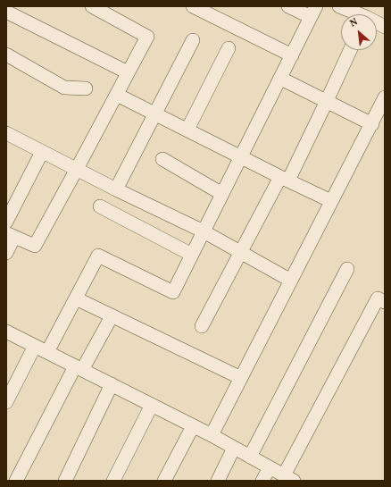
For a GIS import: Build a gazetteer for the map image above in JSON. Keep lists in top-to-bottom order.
{
  "north": "top left"
}
